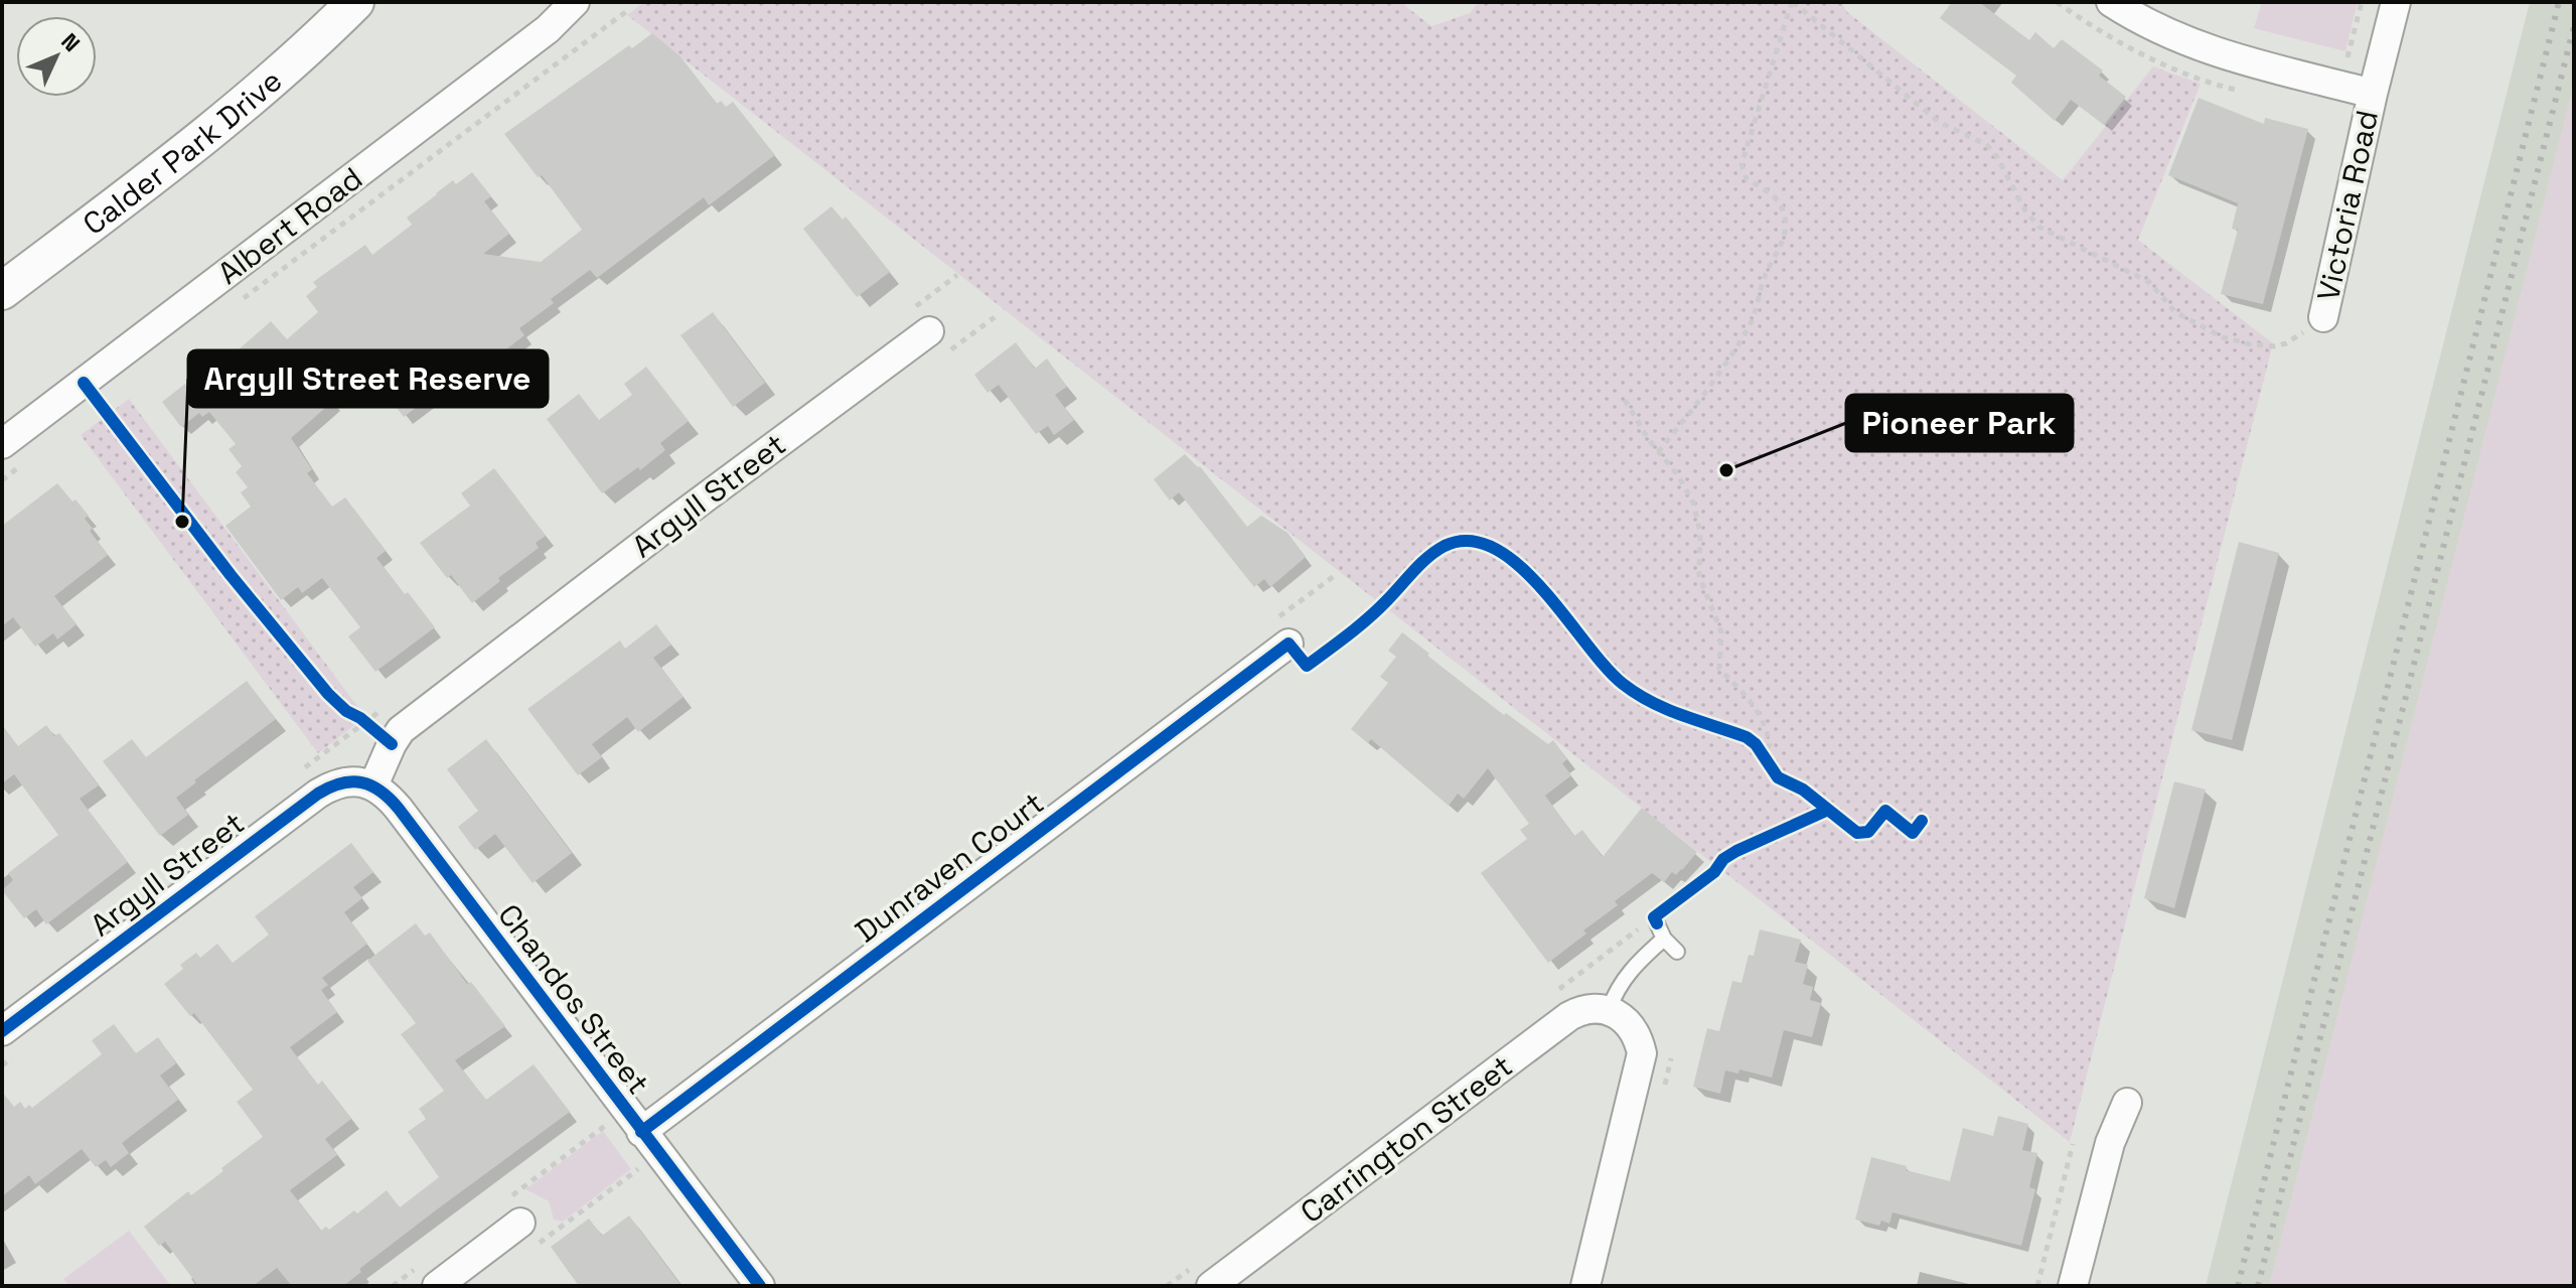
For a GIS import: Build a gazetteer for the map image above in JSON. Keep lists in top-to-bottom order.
{
  "streets": {
    "street": [
      "Calder Park Drive",
      "Victoria Road",
      "Albert Road",
      "Argyll Street",
      "Dunraven Court",
      "Chandos Street",
      "Carrington Street"
    ]
  },
  "crossings": [
    ["Argyll Street", "Chandos Street"],
    ["Dunraven Court", "Chandos Street"]
  ],
  "places": ["Pioneer Park", "Argyll Street Reserve"],
  "north": "top right"
}
